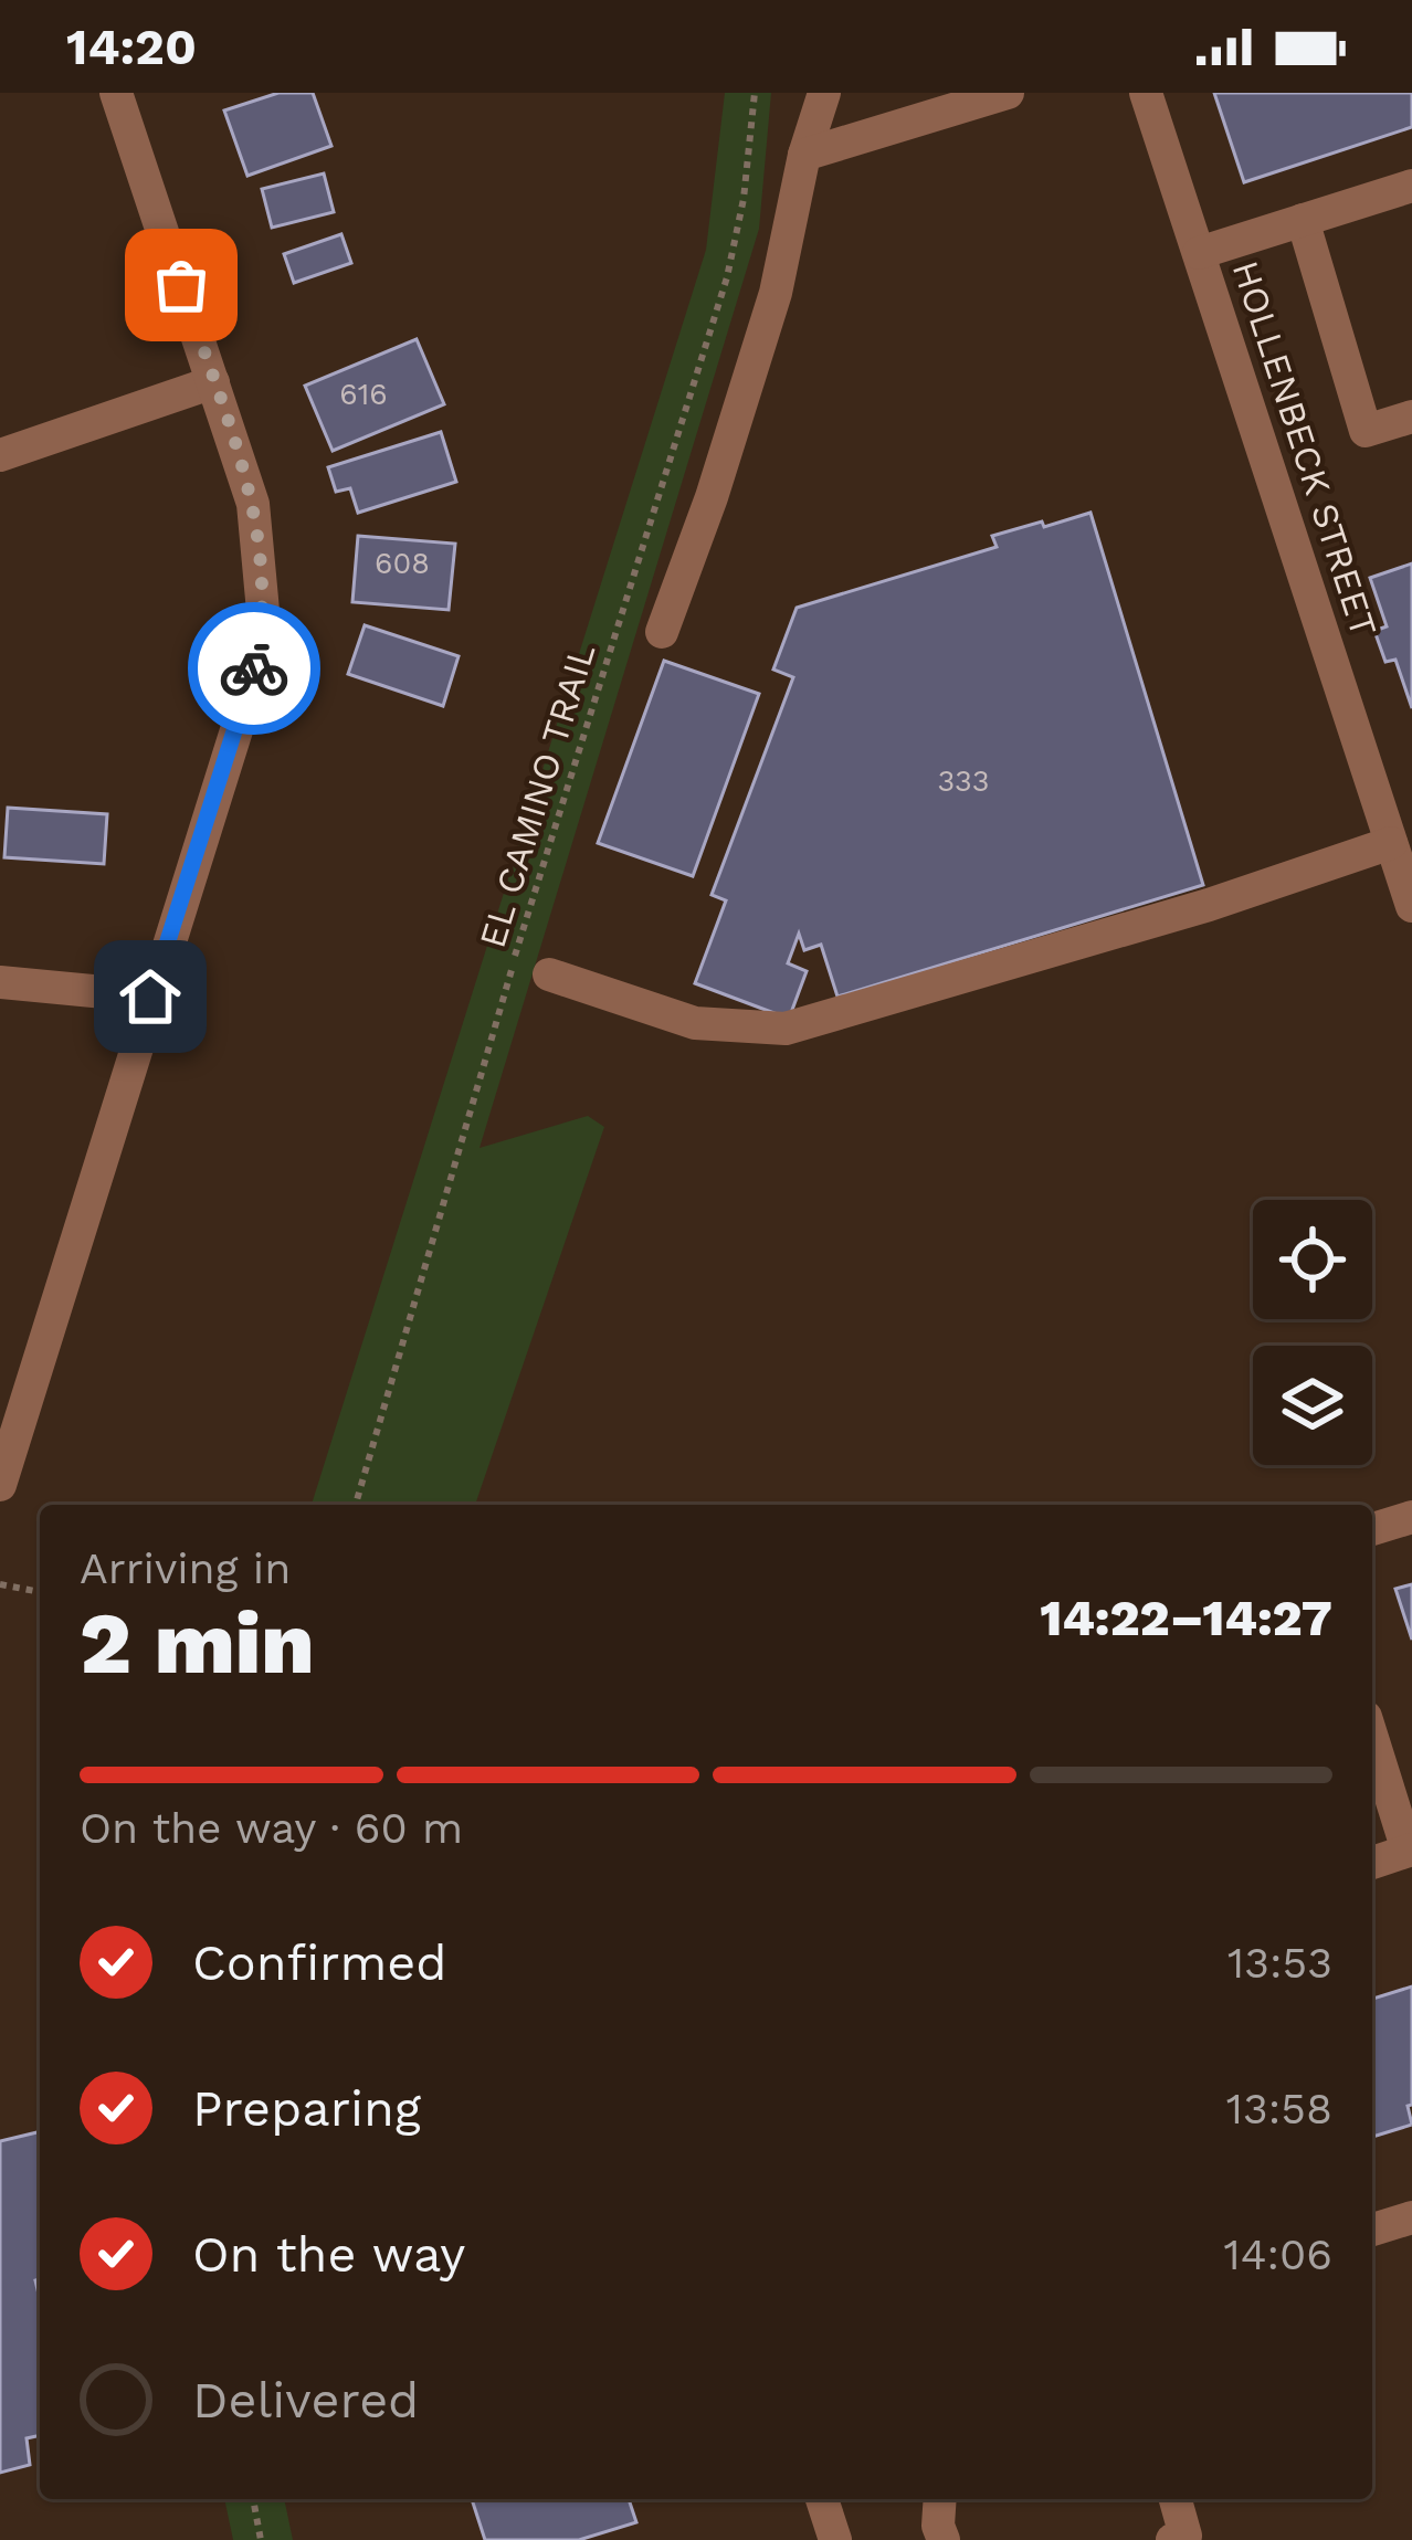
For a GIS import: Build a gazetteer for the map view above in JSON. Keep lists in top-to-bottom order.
{
  "streets": {
    "street": ["HOLLENBECK STREET"],
    "path": ["EL CAMINO TRAIL"]
  },
  "house_numbers": ["616", "608", "333"],
  "page": {
    "status": "14:20",
    "heading": ["2 min", "Arriving in", "14:22–14:27"],
    "bar": "On the way · 60 m",
    "list": [
      ["Confirmed", "13:53"],
      ["Preparing", "13:58"],
      ["On the way", "14:06"],
      "Delivered"
    ]
  }
}
